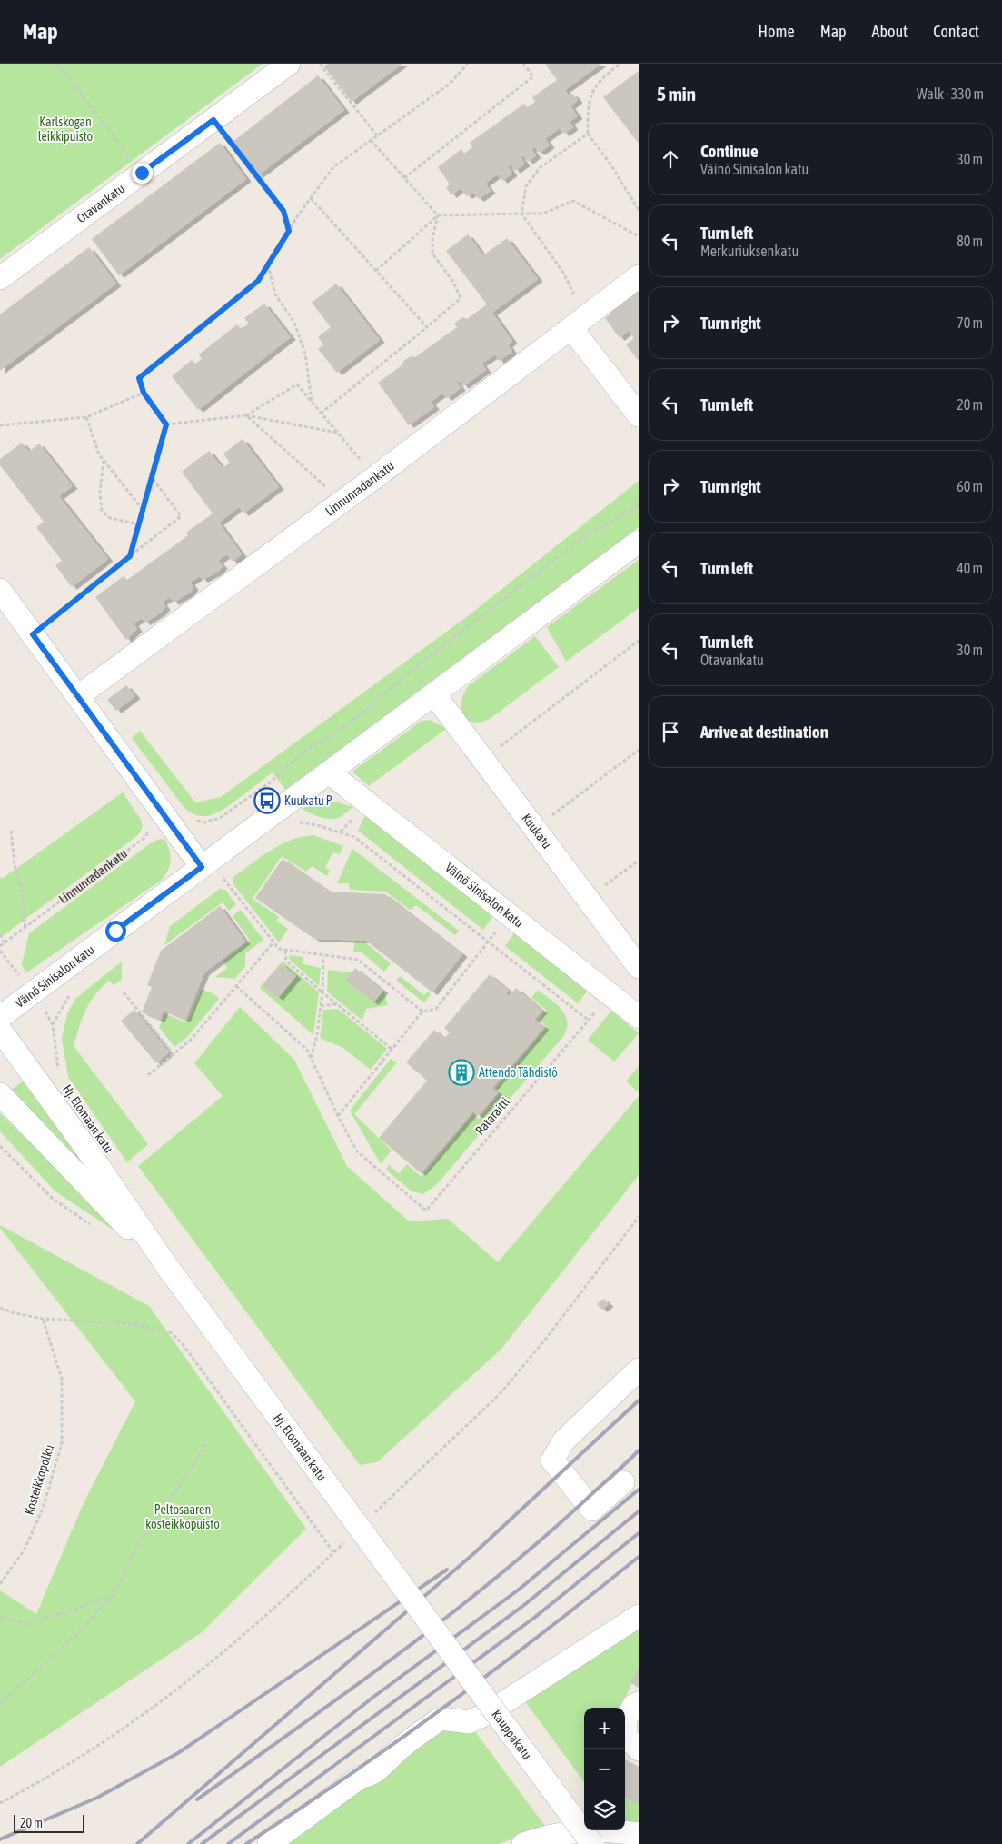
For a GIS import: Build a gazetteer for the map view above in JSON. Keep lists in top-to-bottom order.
{
  "streets": {
    "street": [
      "Otavankatu",
      "Linnunradankatu",
      "Kuukatu",
      "Väinö Sinisalon katu",
      "Hj. Elomaan katu",
      "Kauppakatu"
    ],
    "path": ["Rataraitti", "Kosteikkopolku"]
  },
  "crossings": [
    ["Kuukatu", "Väinö Sinisalon katu"],
    ["Väinö Sinisalon katu", "Rataraitti"],
    ["Väinö Sinisalon katu", "Hj. Elomaan katu"],
    ["Hj. Elomaan katu", "Kauppakatu"]
  ],
  "parks": ["Karlskogan leikkipuisto", "Peltosaaren kosteikkopuisto"],
  "places": {
    "bus stop": ["Kuukatu P"],
    "building": ["Attendo Tähdistö"]
  },
  "scale_bar": "20 m",
  "page": {
    "header": "Map",
    "nav": [
      "Home",
      "Map",
      "About",
      "Contact"
    ],
    "heading": ["5 min", "Walk · 330 m"],
    "list": [
      ["Continue", "Väinö Sinisalon katu", "30 m"],
      ["Turn left", "Merkuriuksenkatu", "80 m"],
      ["Turn right", "70 m"],
      ["Turn left", "20 m"],
      ["Turn right", "60 m"],
      ["Turn left", "40 m"],
      ["Turn left", "Otavankatu", "30 m"],
      "Arrive at destination"
    ],
    "map_buttons": ["+", "−"],
    "scale": "20 m"
  }
}
